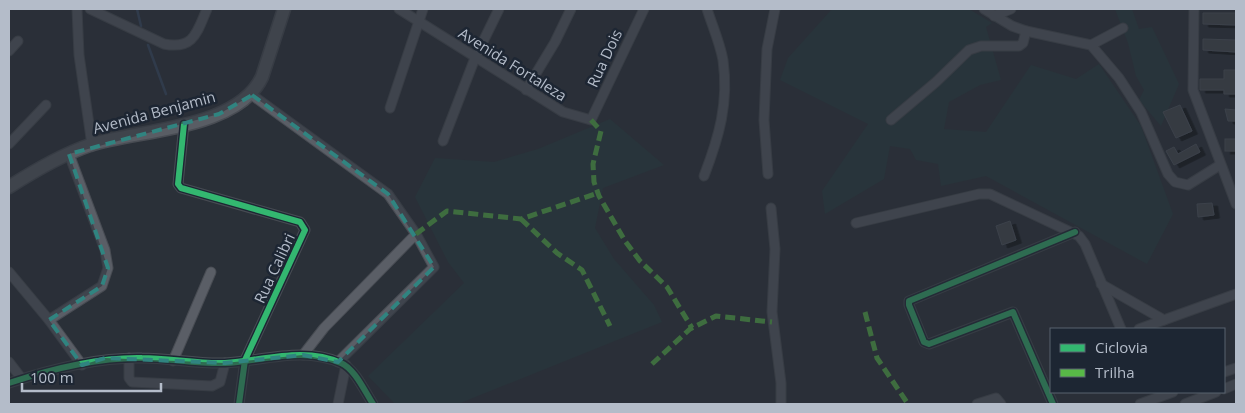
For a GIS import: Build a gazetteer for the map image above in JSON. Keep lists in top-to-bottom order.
{
  "streets": {
    "street": [
      "Rua Dois",
      "Avenida Fortaleza",
      "Avenida Benjamin",
      "Rua Calibri"
    ]
  },
  "crossings": [
    ["Rua Dois", "Avenida Fortaleza"],
    ["Avenida Benjamin", "Rua Calibri"]
  ],
  "legend": ["Ciclovia", "Trilha"],
  "scale_bar": "100 m"
}
